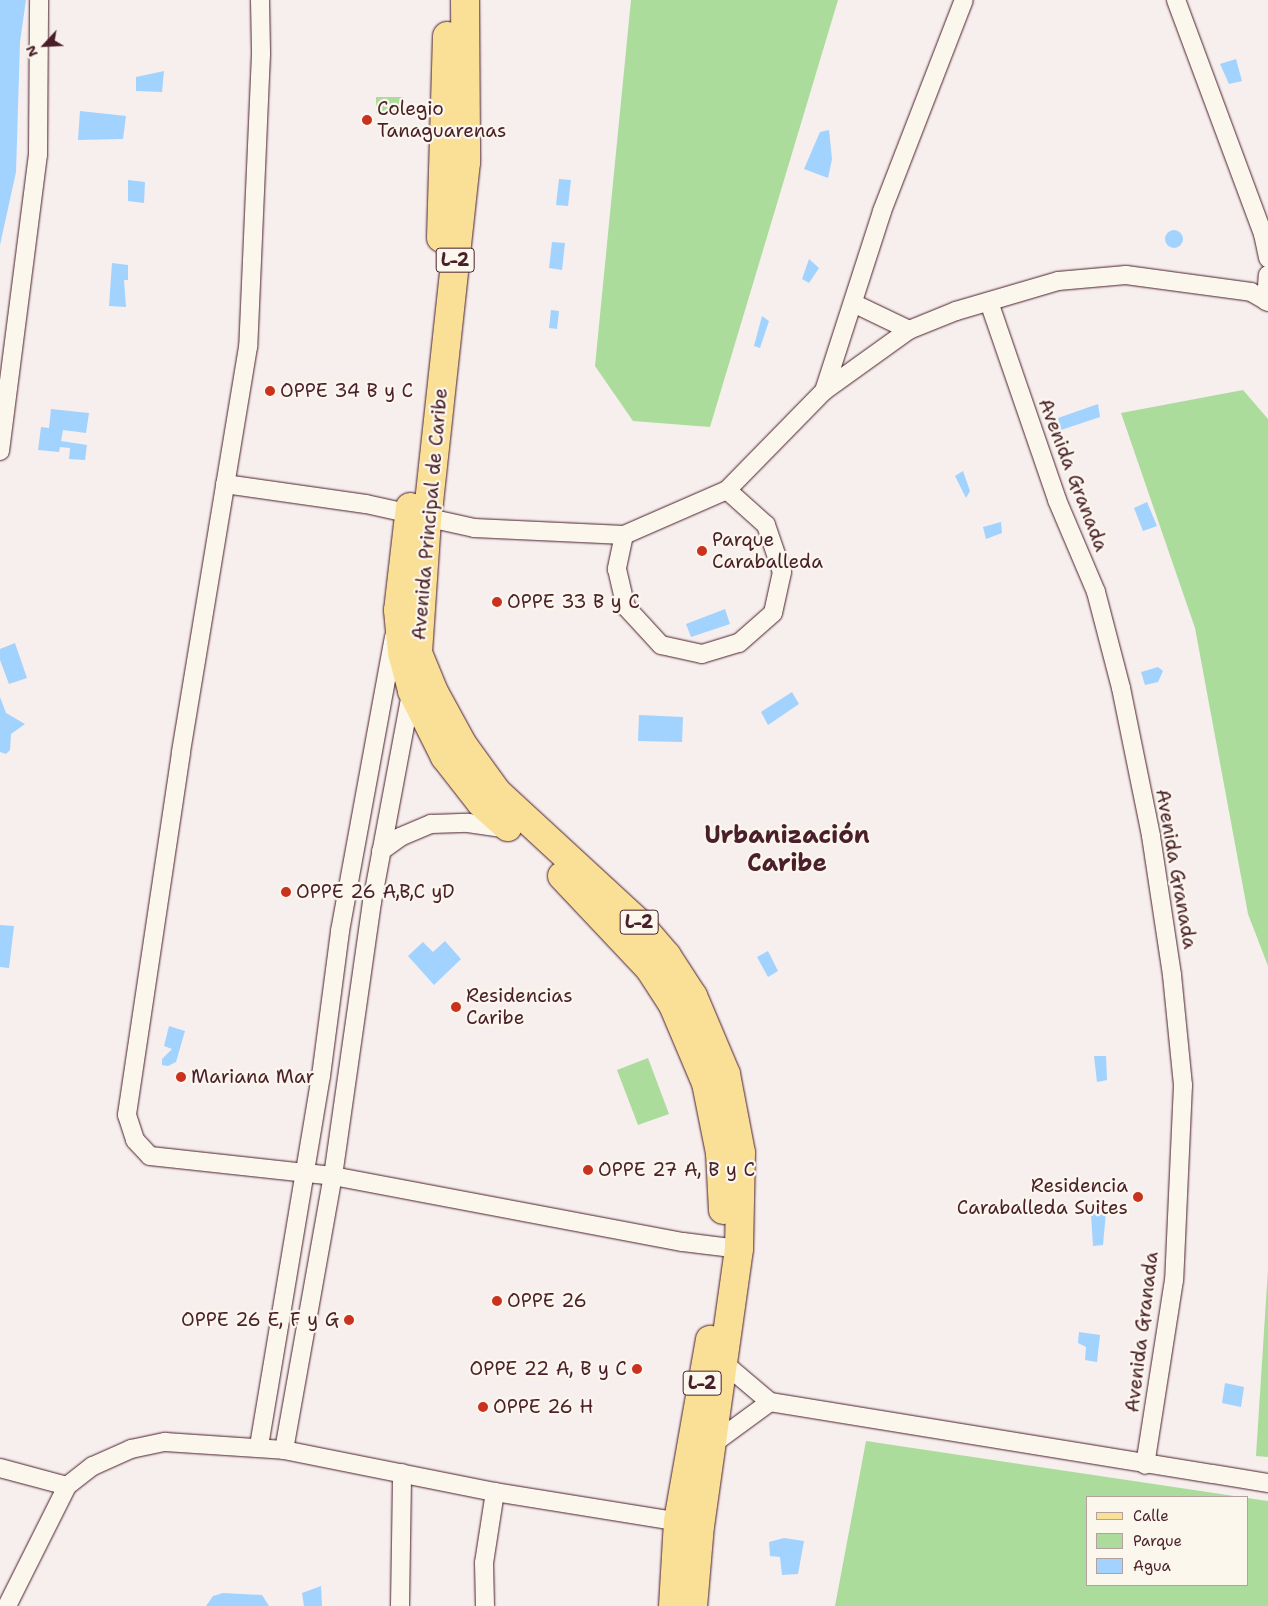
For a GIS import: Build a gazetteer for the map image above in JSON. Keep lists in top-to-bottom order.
{
  "streets": {
    "main road": ["L-2", "Avenida Principal de Caribe"],
    "street": ["Avenida Granada"]
  },
  "districts": ["Urbanización Caribe"],
  "places": [
    "Colegio Tanaguarenas",
    "OPPE 34 B y C",
    "Parque Caraballeda",
    "OPPE 33 B y C",
    "OPPE 26 A,B,C yD",
    "Residencias Caribe",
    "Mariana Mar",
    "OPPE 27 A, B y C",
    "Residencia Caraballeda Suites",
    "OPPE 26",
    "OPPE 26 E, F y G",
    "OPPE 22 A, B y C",
    "OPPE 26 H"
  ],
  "legend": ["Calle", "Parque", "Agua"],
  "north": "bottom left"
}
